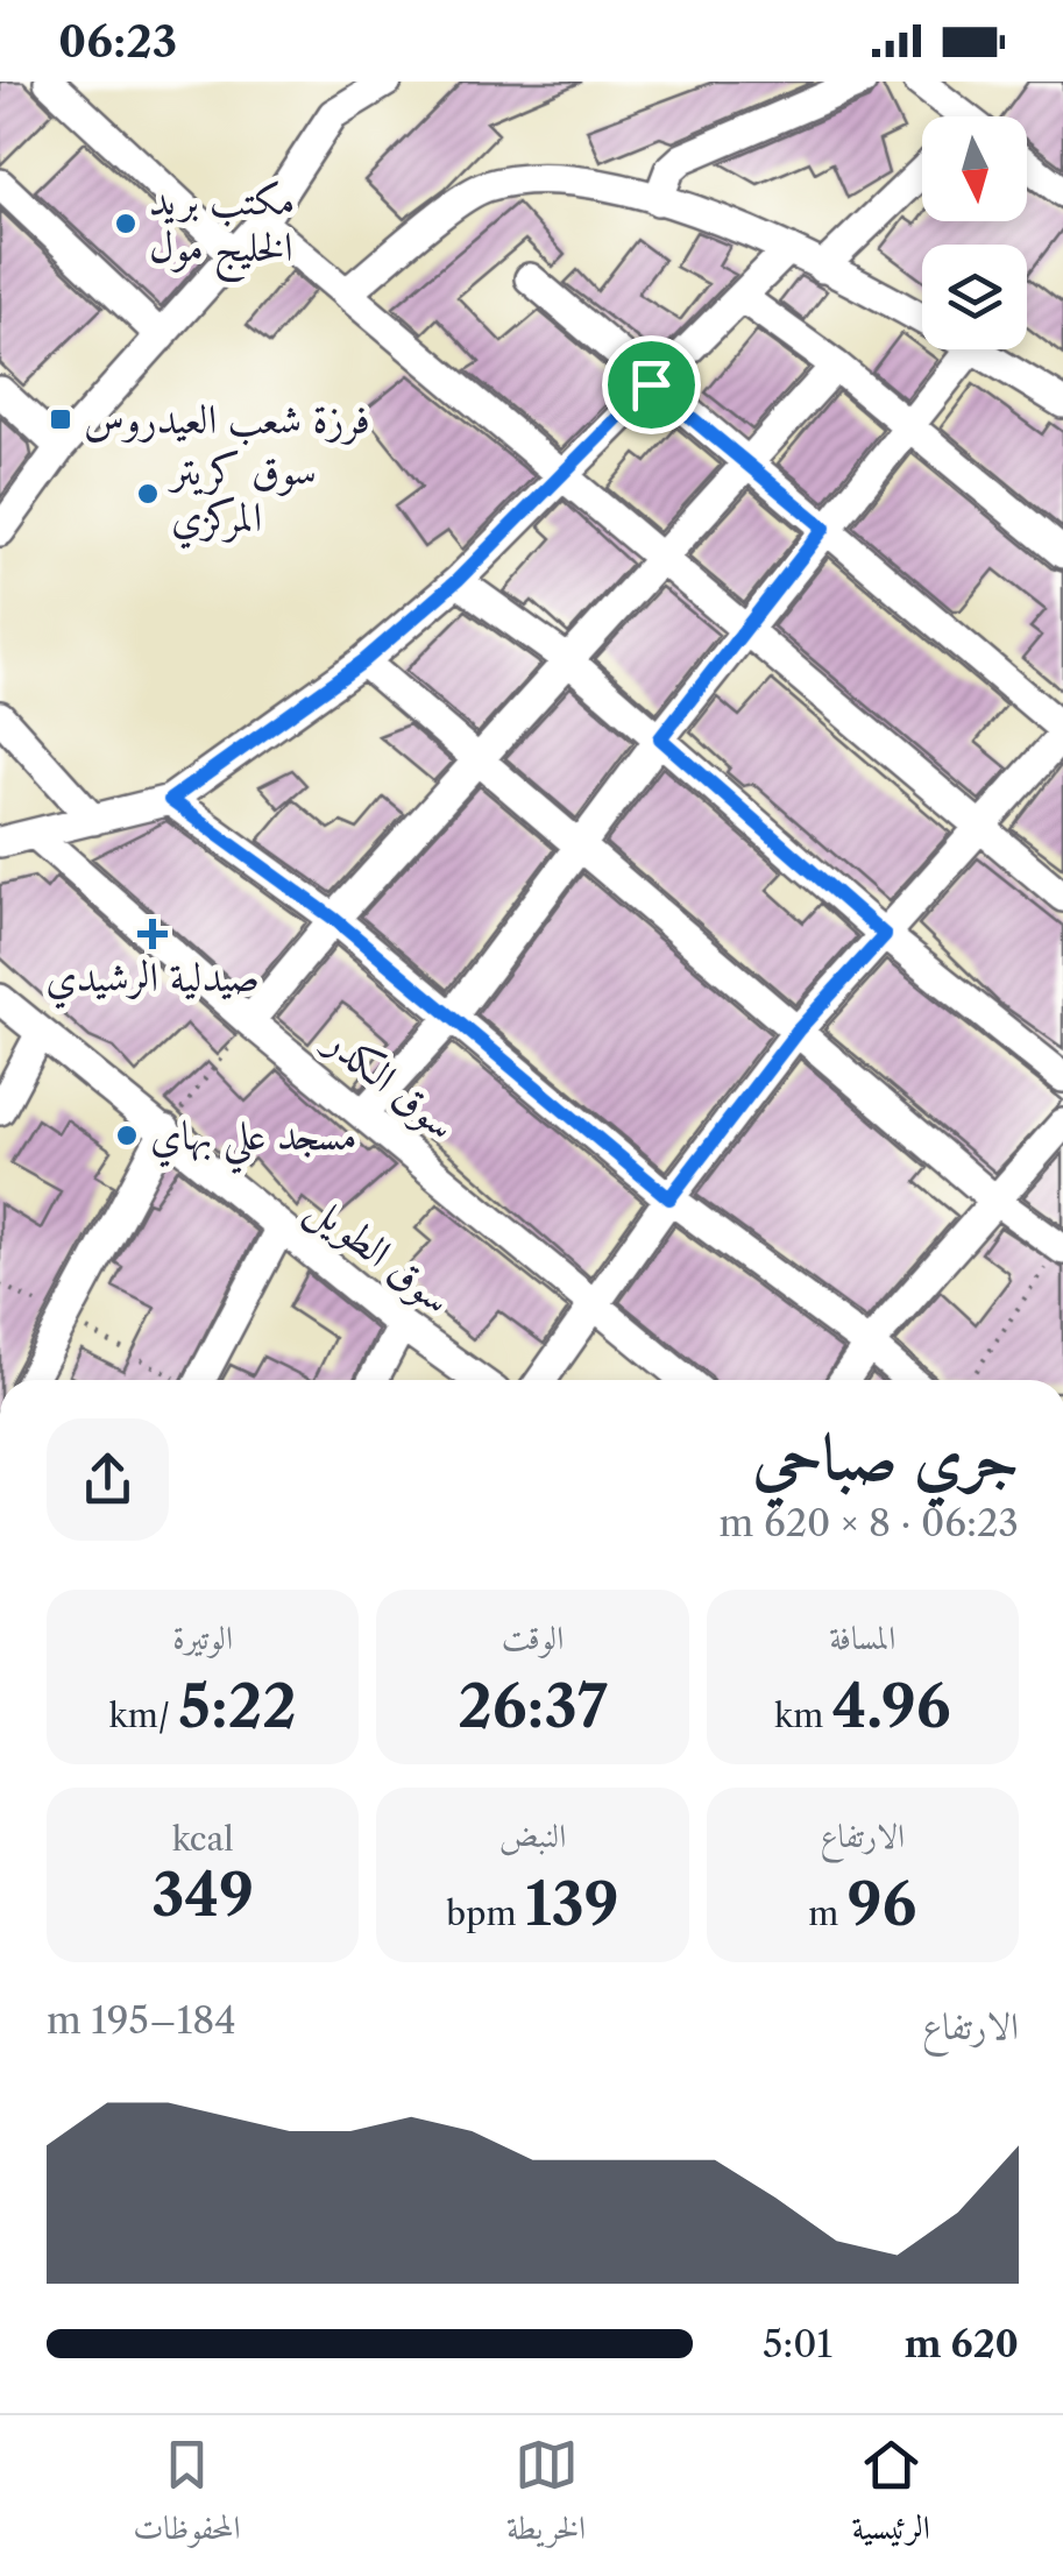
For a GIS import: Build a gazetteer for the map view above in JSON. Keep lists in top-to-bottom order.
{
  "streets": {
    "street": ["سوق الكدر", "سوق الطويل"]
  },
  "places": {
    "other": ["مكتب بريد الخليج مول", "سوق كريتر المركزي", "مسجد علي بهاي"],
    "transit": ["فرزة شعب العيدروس"],
    "health": ["صيدلية الرشيدي"]
  },
  "north": "bottom",
  "page": {
    "status": "06:23",
    "heading": ["جري صباحي", "06:23 · 8 × 620 m"],
    "stats": [
      ["المسافة", "4.96 km"],
      ["الوقت", "26:37"],
      ["الوتيرة", "5:22 /km"],
      ["الارتفاع", "96 m"],
      ["النبض", "139 bpm"],
      ["kcal", "349"]
    ],
    "chart": ["الارتفاع", "184–195 m"],
    "list": [
      {
        "name": "620 m",
        "note": "5:01"
      }
    ],
    "tabs": ["الرئيسية", "الخريطة", "المحفوظات"]
  }
}
